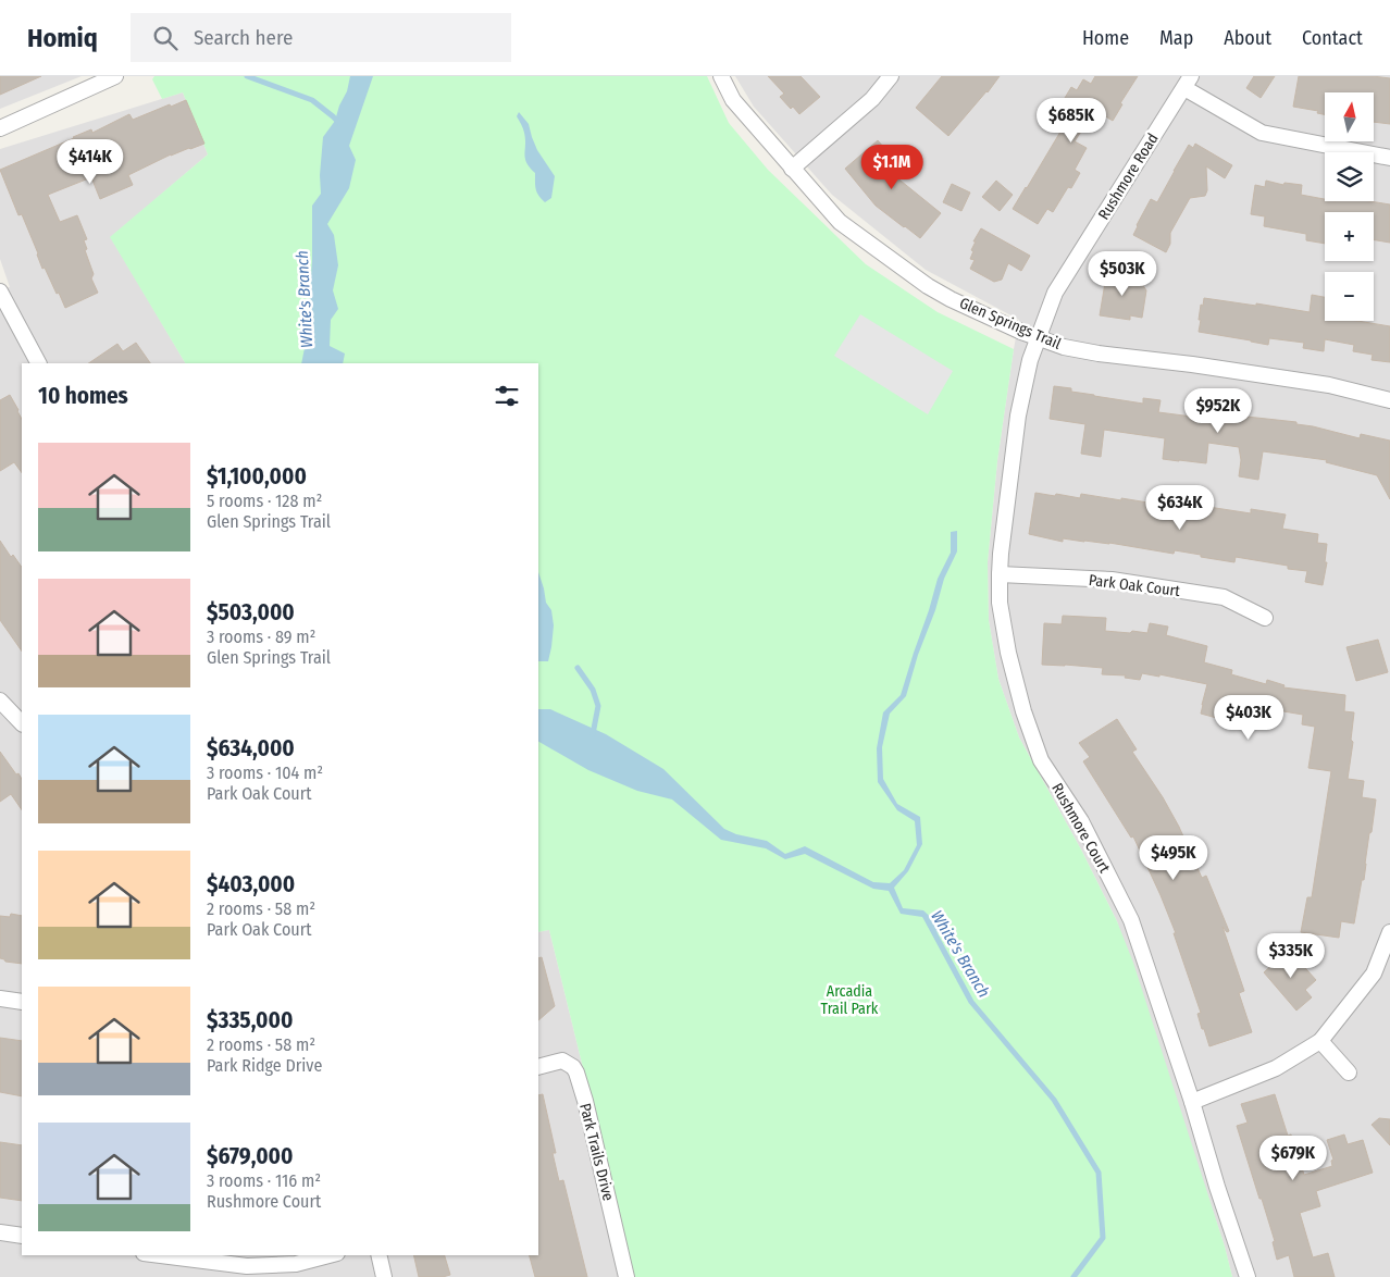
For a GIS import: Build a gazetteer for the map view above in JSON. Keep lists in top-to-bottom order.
{
  "streets": {
    "street": [
      "Rushmore Road",
      "Glen Springs Trail",
      "Park Oak Court",
      "Rushmore Court",
      "Park Trails Drive"
    ]
  },
  "crossings": [
    ["Rushmore Road", "Glen Springs Trail"],
    ["Rushmore Road", "Rushmore Court"],
    ["Park Oak Court", "Rushmore Court"]
  ],
  "water": ["White's Branch"],
  "parks": ["Arcadia Trail Park"],
  "north": "top",
  "page": {
    "header": "Homiq",
    "search": "Search here",
    "nav": [
      "Home",
      "Map",
      "About",
      "Contact"
    ],
    "map_buttons": ["+", "−"],
    "price": [
      "$685K",
      "$414K",
      "$1.1M",
      "$503K",
      "$952K",
      "$634K",
      "$403K",
      "$495K",
      "$335K",
      "$679K"
    ],
    "heading": "10 homes",
    "list": [
      {
        "name": "$1,100,000",
        "note": "5 rooms · 128 m² · Glen Springs Trail"
      },
      {
        "name": "$503,000",
        "note": "3 rooms · 89 m² · Glen Springs Trail"
      },
      {
        "name": "$634,000",
        "note": "3 rooms · 104 m² · Park Oak Court"
      },
      {
        "name": "$403,000",
        "note": "2 rooms · 58 m² · Park Oak Court"
      },
      {
        "name": "$335,000",
        "note": "2 rooms · 58 m² · Park Ridge Drive"
      },
      {
        "name": "$679,000",
        "note": "3 rooms · 116 m² · Rushmore Court"
      }
    ]
  }
}
